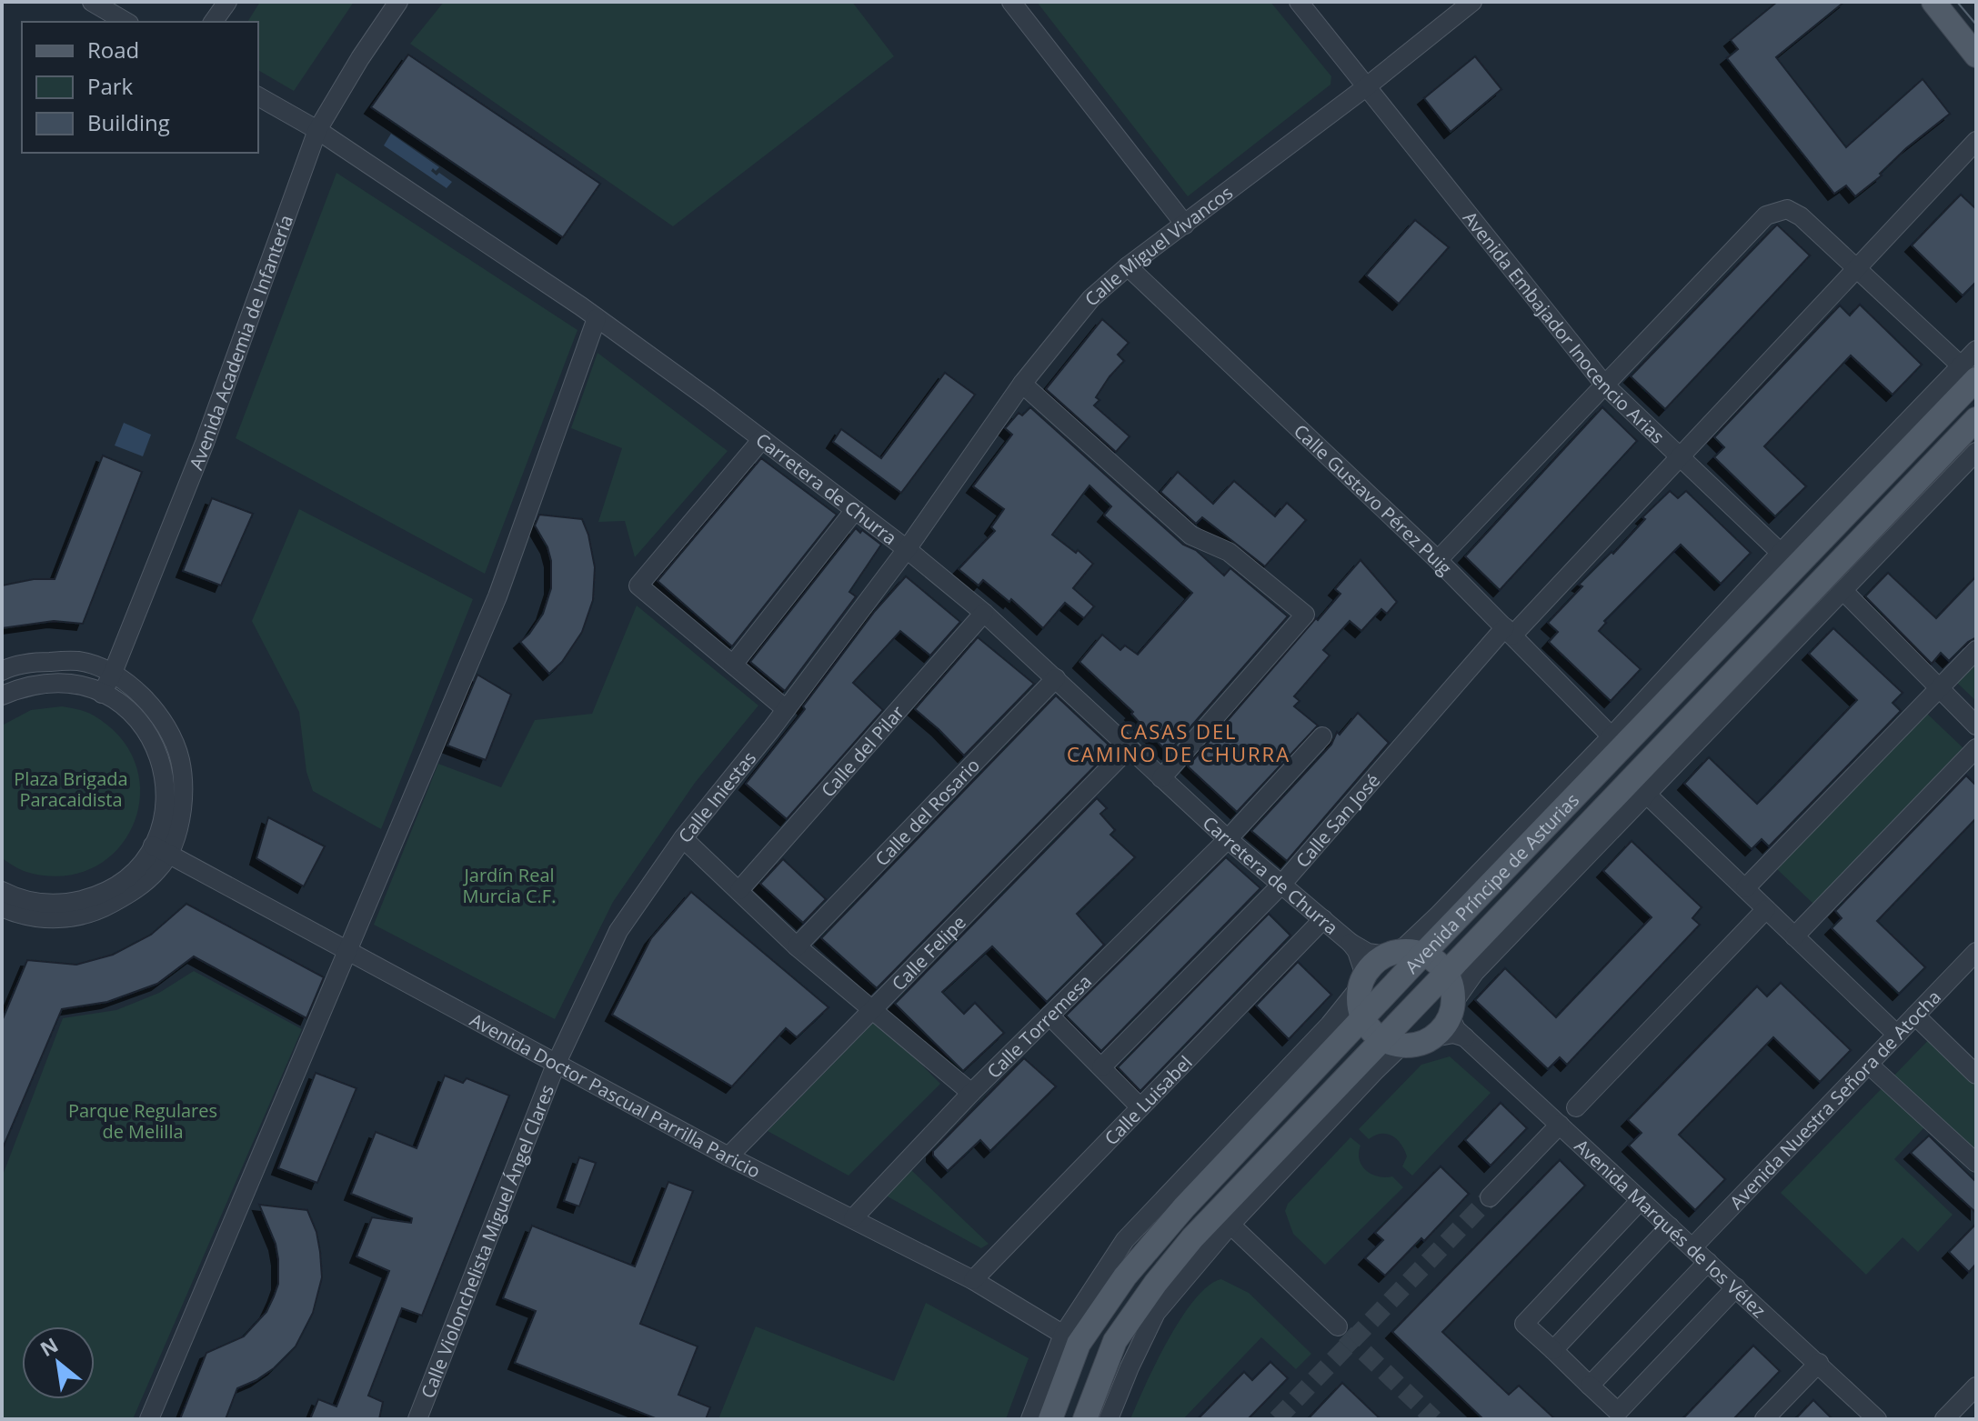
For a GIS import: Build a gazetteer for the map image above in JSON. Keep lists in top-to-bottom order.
{
  "streets": {
    "main road": ["Avenida Príncipe de Asturias"],
    "street": [
      "Calle Miguel Vivancos",
      "Avenida Embajador Inocencio Arias",
      "Avenida Academia de Infantería",
      "Carretera de Churra",
      "Calle Gustavo Pérez Puig",
      "Calle del Pilar",
      "Calle Iniestas",
      "Calle del Rosario",
      "Calle San José",
      "Calle Felipe",
      "Calle Torremesa",
      "Avenida Doctor Pascual Parrilla Paricio",
      "Calle Luisabel",
      "Avenida Nuestra Señora de Atocha",
      "Avenida Marqués de los Vélez",
      "Calle Violonchelista Miguel Ángel Clares"
    ]
  },
  "crossings": [
    ["Calle Miguel Vivancos", "Avenida Embajador Inocencio Arias"],
    ["Calle Miguel Vivancos", "Carretera de Churra"],
    ["Calle Miguel Vivancos", "Calle Gustavo Pérez Puig"],
    ["Calle Miguel Vivancos", "Calle Iniestas"],
    ["Avenida Embajador Inocencio Arias", "Calle San José"],
    ["Avenida Academia de Infantería", "Carretera de Churra"],
    ["Carretera de Churra", "Calle del Pilar"],
    ["Carretera de Churra", "Calle Iniestas"],
    ["Carretera de Churra", "Calle del Rosario"],
    ["Carretera de Churra", "Calle San José"],
    ["Carretera de Churra", "Calle Felipe"],
    ["Carretera de Churra", "Calle Torremesa"],
    ["Carretera de Churra", "Calle Luisabel"],
    ["Calle Gustavo Pérez Puig", "Calle San José"],
    ["Calle Iniestas", "Avenida Doctor Pascual Parrilla Paricio"],
    ["Calle Iniestas", "Calle Violonchelista Miguel Ángel Clares"],
    ["Avenida Príncipe de Asturias", "Avenida Doctor Pascual Parrilla Paricio"],
    ["Calle Felipe", "Avenida Doctor Pascual Parrilla Paricio"],
    ["Calle Torremesa", "Avenida Doctor Pascual Parrilla Paricio"],
    ["Avenida Doctor Pascual Parrilla Paricio", "Calle Luisabel"],
    ["Avenida Doctor Pascual Parrilla Paricio", "Calle Violonchelista Miguel Ángel Clares"],
    ["Avenida Nuestra Señora de Atocha", "Avenida Marqués de los Vélez"]
  ],
  "districts": ["CASAS DEL CAMINO DE CHURRA"],
  "parks": ["Plaza Brigada Paracaidista", "Jardín Real Murcia C.F.", "Parque Regulares de Melilla"],
  "legend": ["Road", "Park", "Building"],
  "north": "top left"
}
